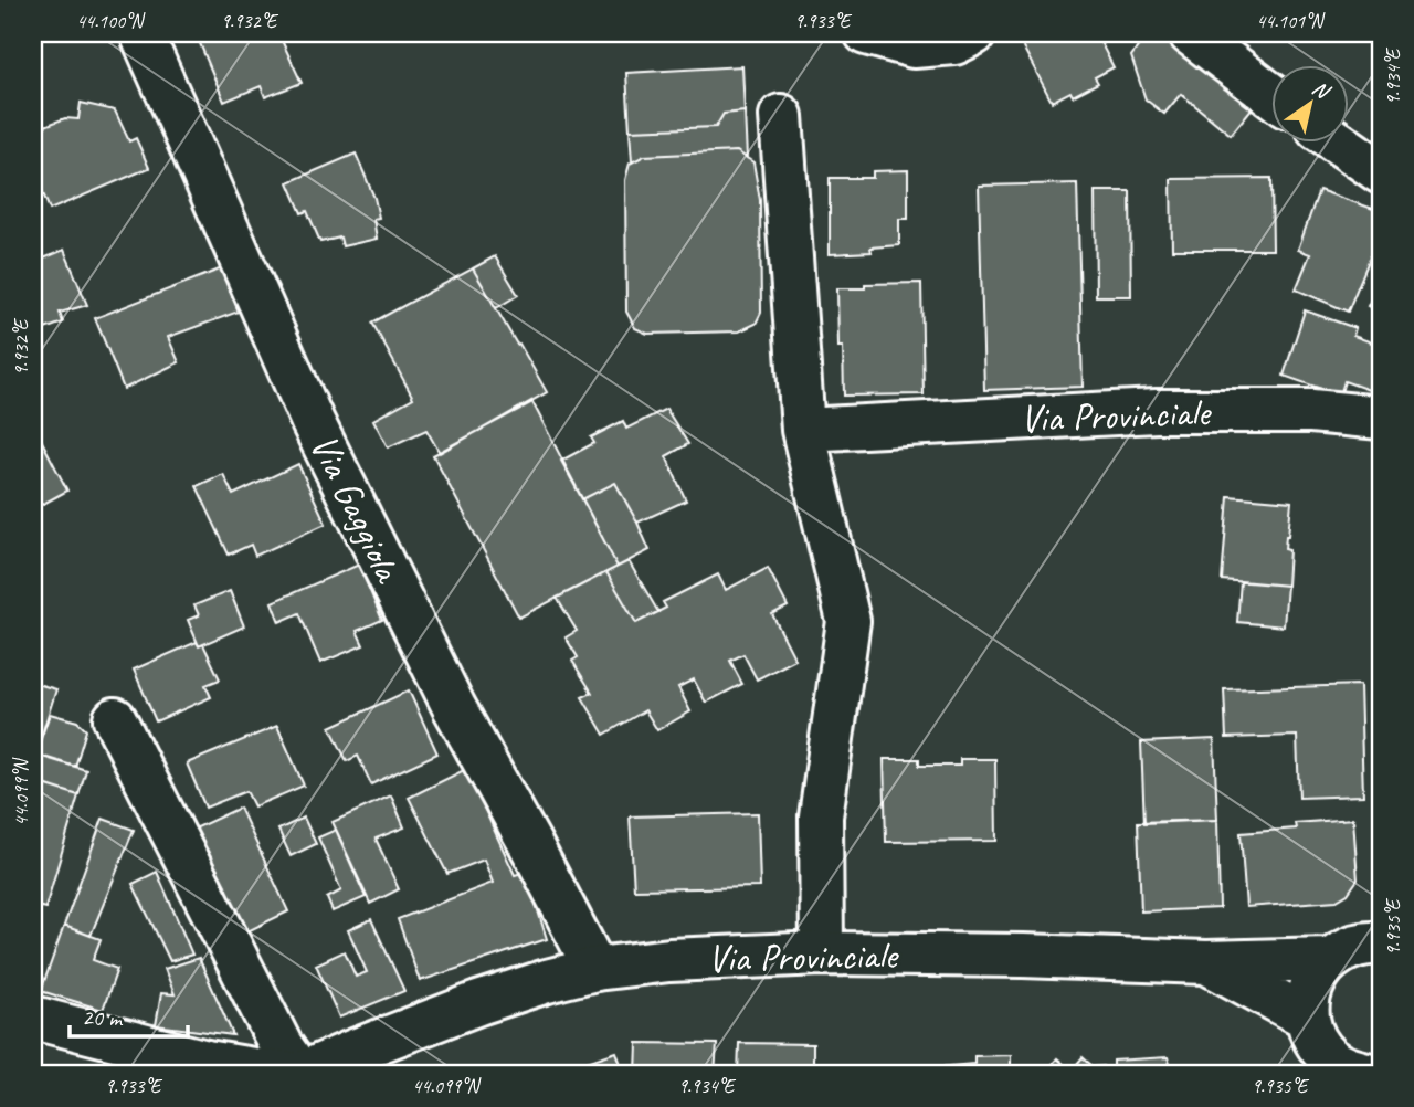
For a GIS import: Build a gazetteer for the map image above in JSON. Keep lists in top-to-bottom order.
{
  "streets": {
    "street": ["Via Provinciale", "Via Gaggiola"]
  },
  "crossings": [
    ["Via Provinciale", "Via Gaggiola"]
  ],
  "scale_bar": "20 m",
  "north": "top right",
  "coordinates": [
    "44.100°N",
    "9.932°E",
    "9.933°E",
    "44.101°N",
    "9.934°E",
    "44.099°N",
    "9.935°E"
  ]
}
